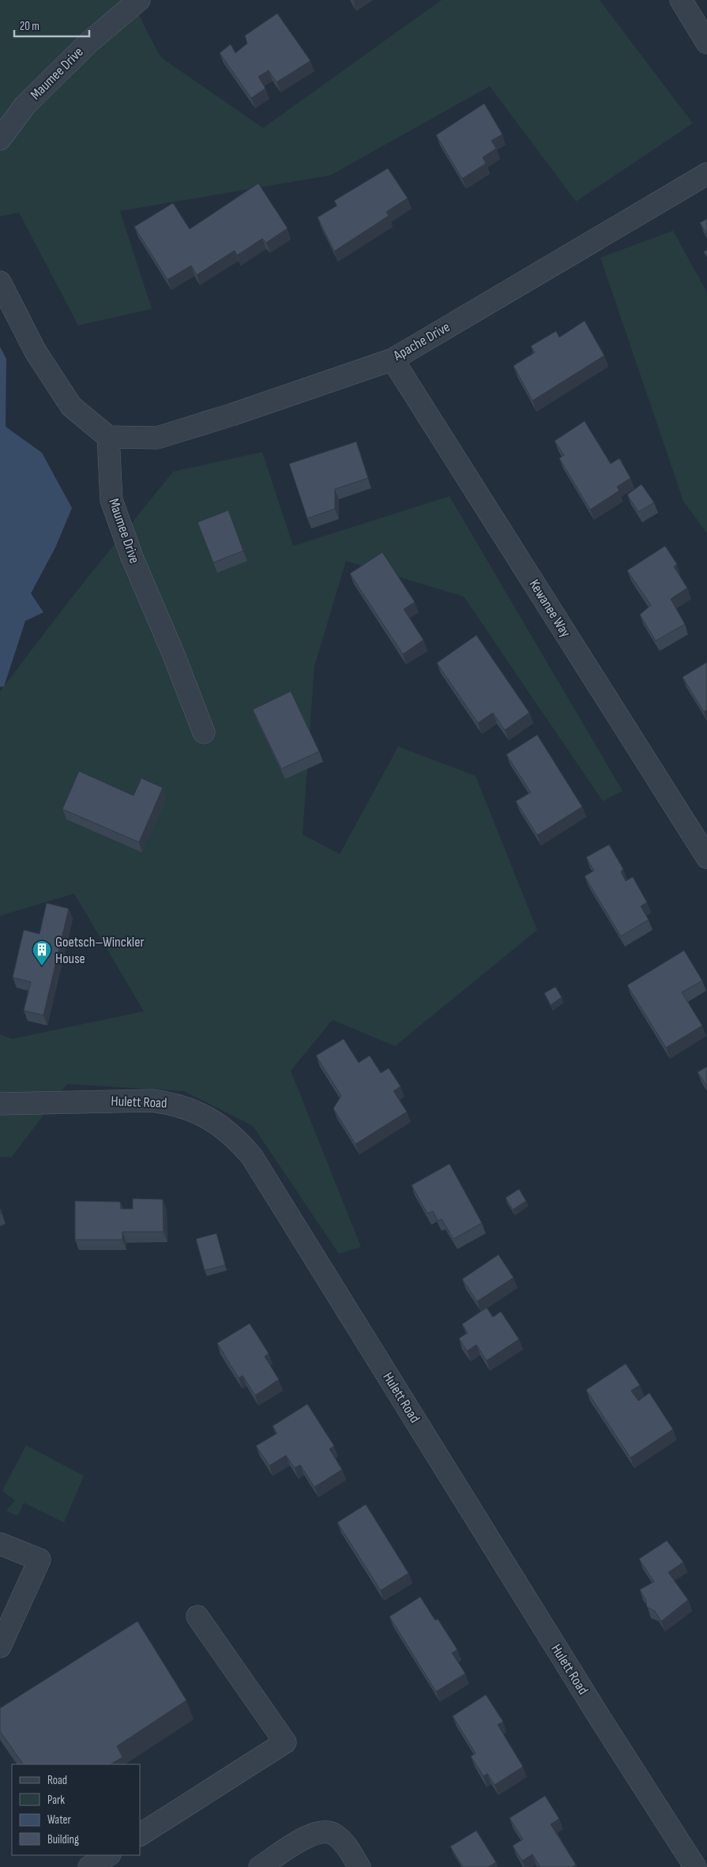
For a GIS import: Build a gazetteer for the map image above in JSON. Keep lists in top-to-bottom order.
{
  "streets": {
    "street": [
      "Maumee Drive",
      "Apache Drive",
      "Kewanee Way",
      "Hulett Road"
    ]
  },
  "crossings": [
    ["Maumee Drive", "Apache Drive"],
    ["Apache Drive", "Kewanee Way"]
  ],
  "places": {
    "building": ["Goetsch–Winckler House"]
  },
  "legend": [
    "Road",
    "Park",
    "Water",
    "Building"
  ],
  "scale_bar": "20 m"
}
